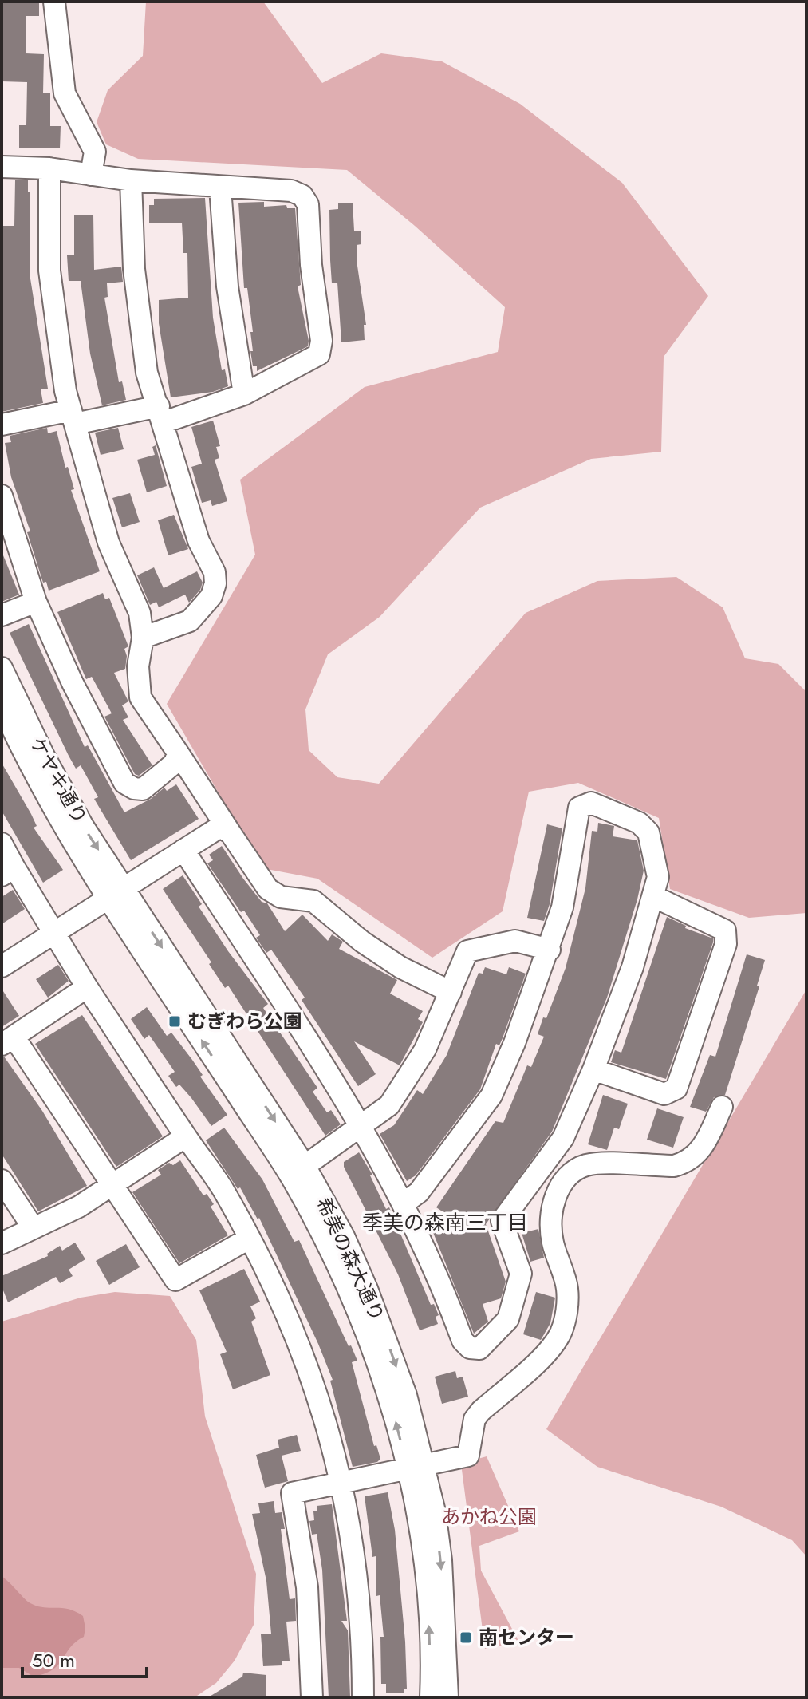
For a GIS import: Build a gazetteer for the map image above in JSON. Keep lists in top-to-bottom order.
{
  "streets": {
    "street": ["ケヤキ通り", "希美の森大通り"]
  },
  "crossings": [
    ["ケヤキ通り", "希美の森大通り"]
  ],
  "districts": ["季美の森南三丁目"],
  "parks": ["あかね公園"],
  "places": {
    "transit": ["むぎわら公園", "南センター"]
  },
  "scale_bar": "50 m"
}
